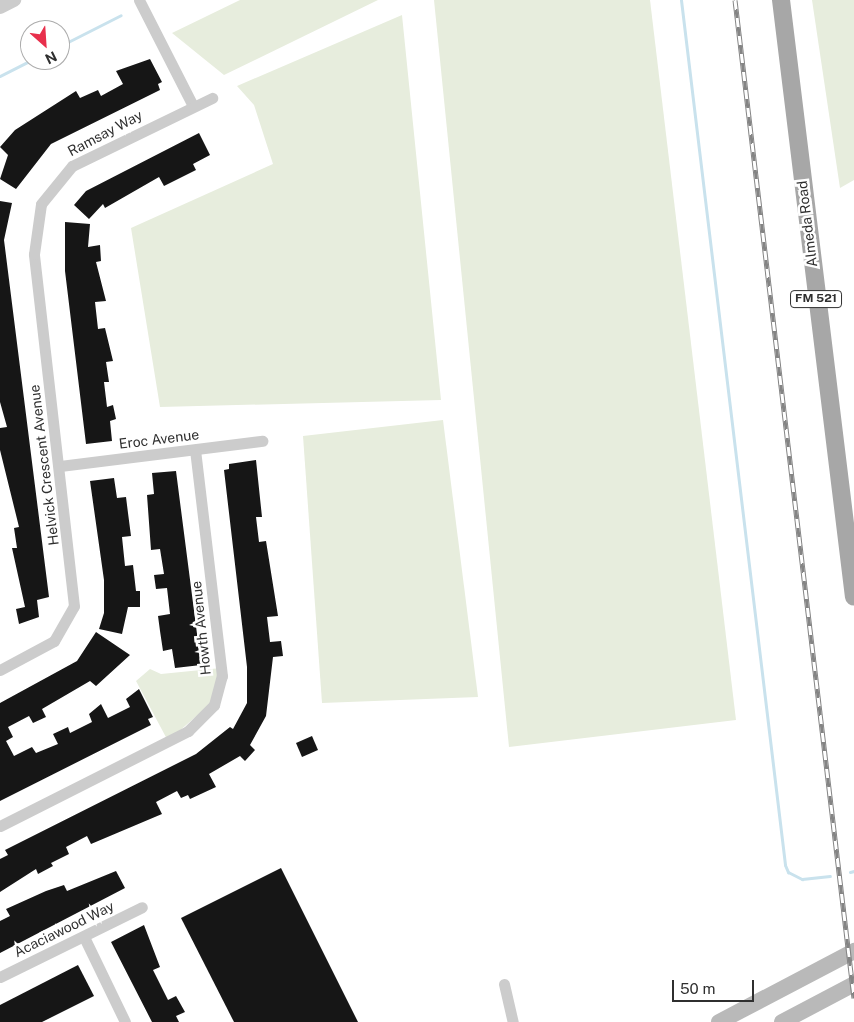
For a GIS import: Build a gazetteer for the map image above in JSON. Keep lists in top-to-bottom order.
{
  "streets": {
    "main road": ["Almeda Road", "FM 521"],
    "street": [
      "Ramsay Way",
      "Eroc Avenue",
      "Helvick Crescent Avenue",
      "Howth Avenue",
      "Acaciawood Way"
    ]
  },
  "crossings": [
    ["Ramsay Way", "Helvick Crescent Avenue"],
    ["Eroc Avenue", "Helvick Crescent Avenue"],
    ["Eroc Avenue", "Howth Avenue"]
  ],
  "scale_bar": "50 m",
  "north": "bottom right"
}
